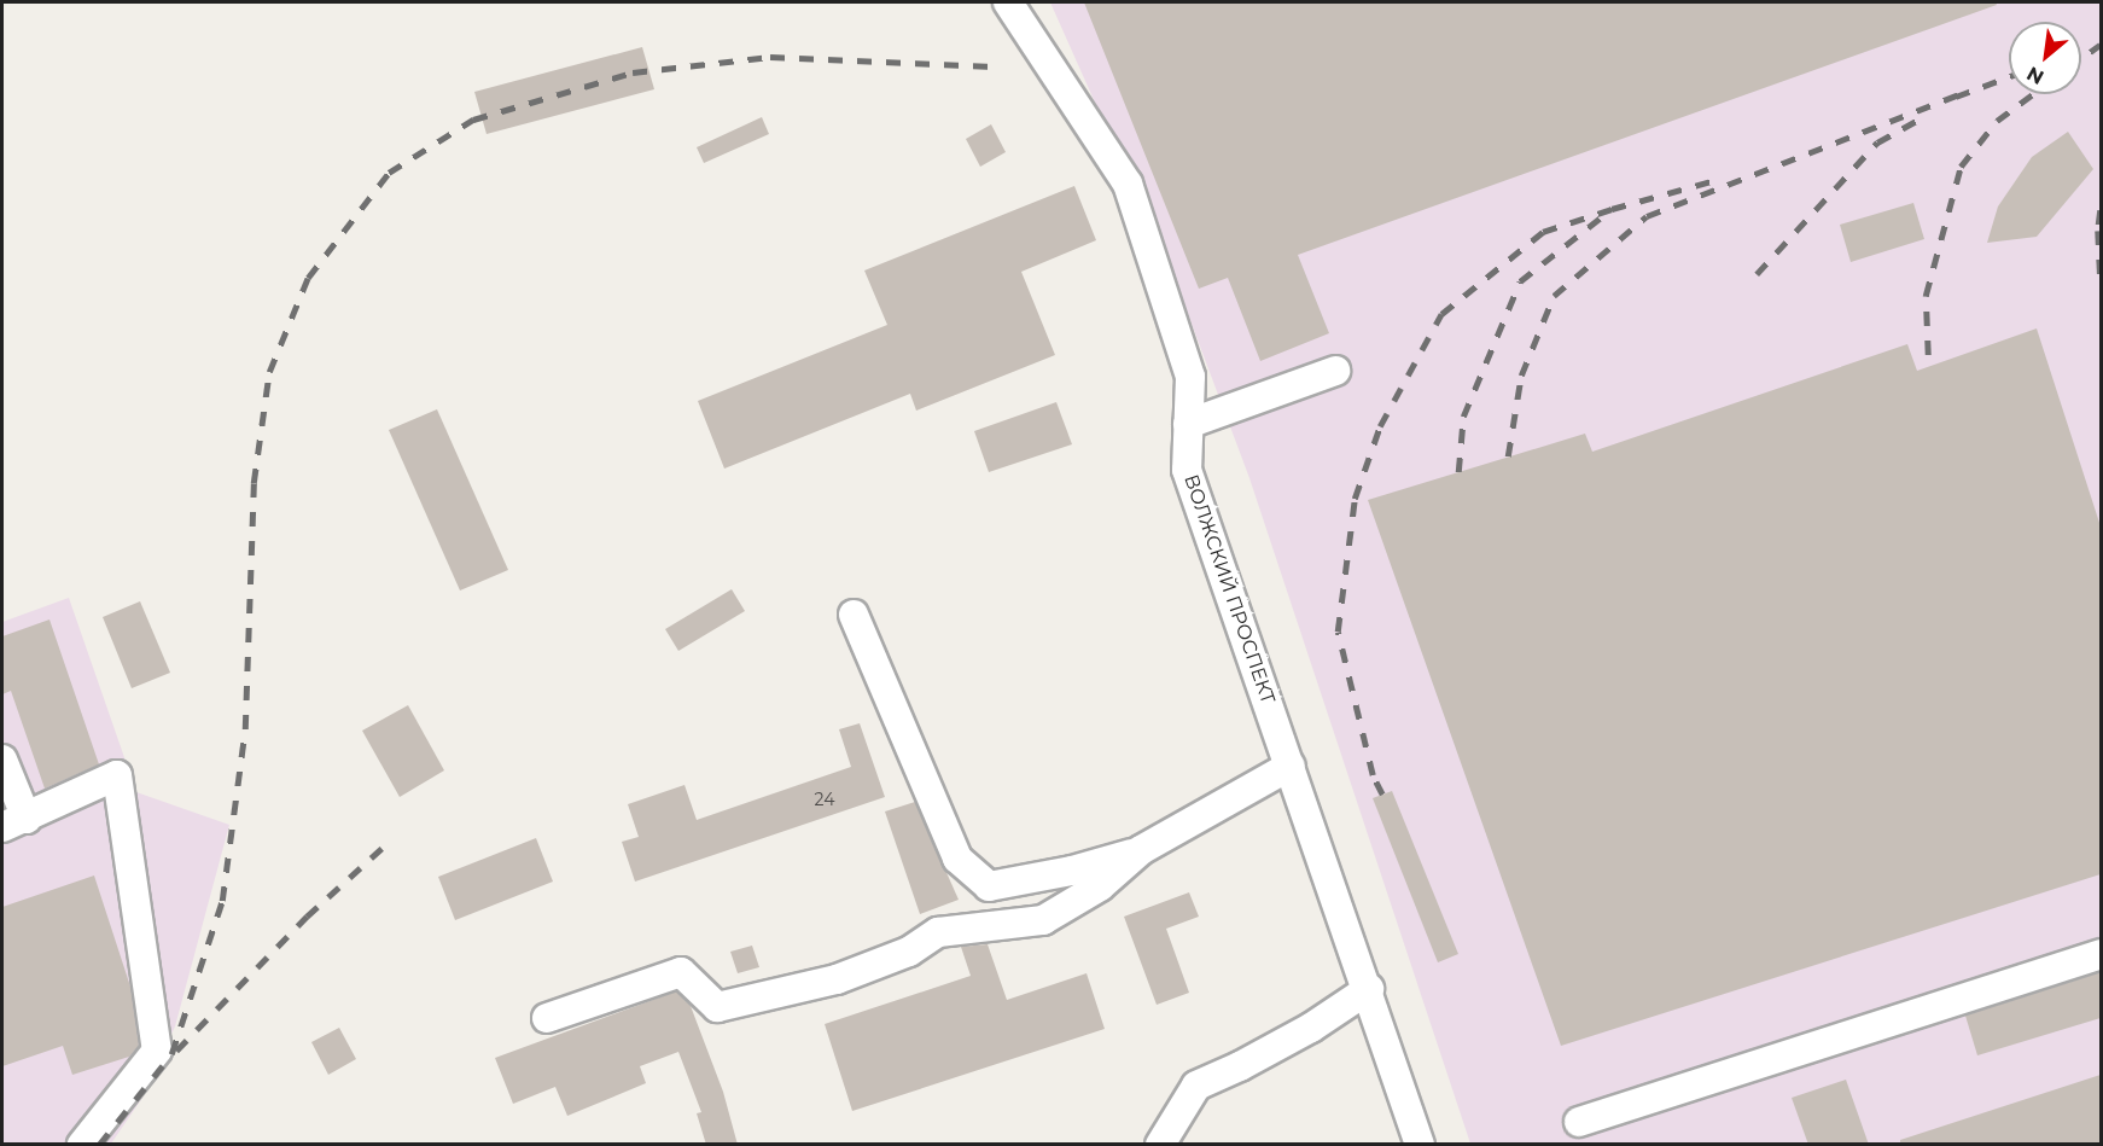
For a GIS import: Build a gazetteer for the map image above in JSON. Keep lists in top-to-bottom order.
{
  "streets": {
    "street": ["ВОЛЖСКИЙ ПРОСПЕКТ"]
  },
  "house_numbers": ["24"],
  "north": "bottom left"
}
